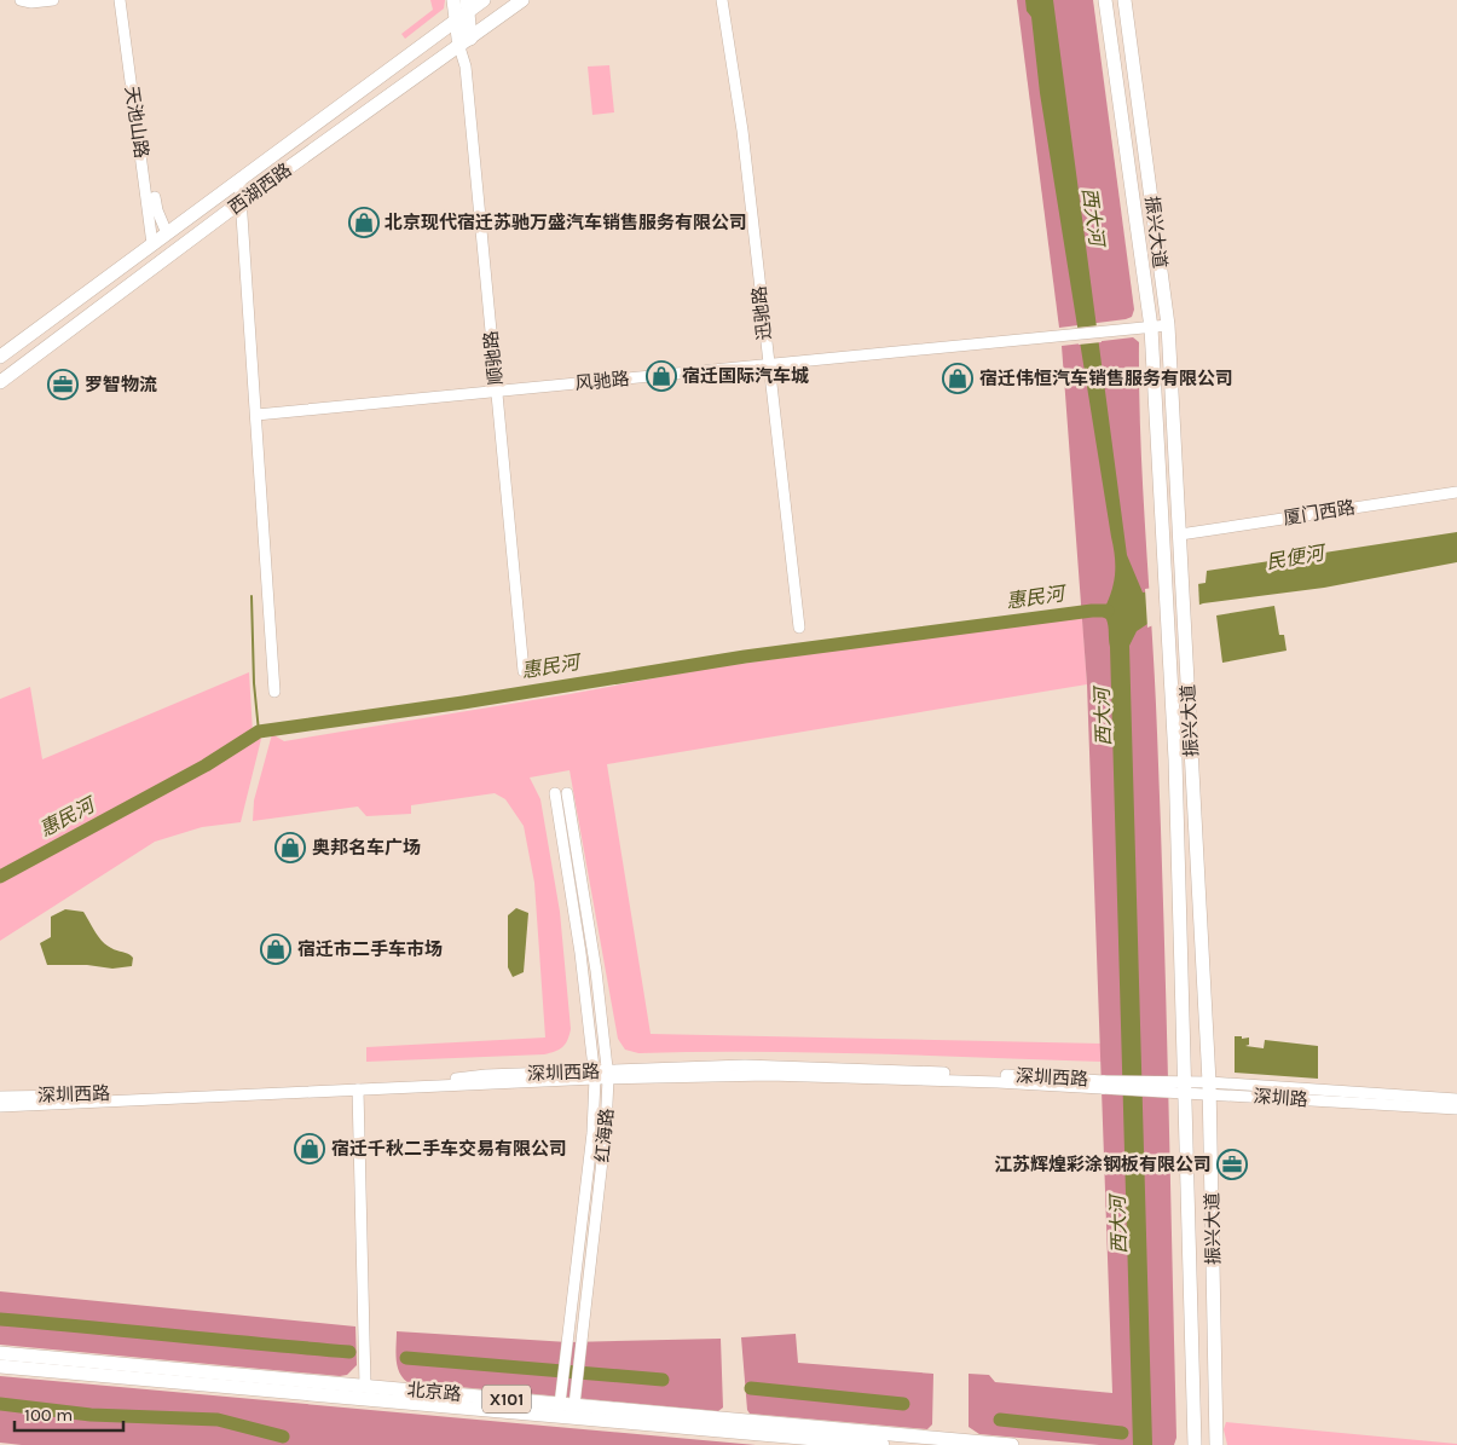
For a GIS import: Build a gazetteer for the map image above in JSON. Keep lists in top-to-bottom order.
{
  "streets": {
    "main road": [
      "西湖西路",
      "振兴大道",
      "北京路",
      "X101"
    ],
    "street": [
      "天池山路",
      "迅驰路",
      "顺驰路",
      "风驰路",
      "厦门西路",
      "深圳西路",
      "深圳路",
      "红海路"
    ]
  },
  "crossings": [
    ["天池山路", "西湖西路"],
    ["西湖西路", "顺驰路"],
    ["振兴大道", "风驰路"],
    ["振兴大道", "厦门西路"],
    ["振兴大道", "深圳路"],
    ["迅驰路", "风驰路"],
    ["顺驰路", "风驰路"],
    ["深圳西路", "深圳路"],
    ["深圳西路", "红海路"],
    ["红海路", "北京路"]
  ],
  "water": ["西大河", "民便河", "惠民河"],
  "places": {
    "shop": [
      "北京现代宿迁苏驰万盛汽车销售服务有限公司",
      "宿迁国际汽车城",
      "宿迁伟恒汽车销售服务有限公司",
      "奥邦名车广场",
      "宿迁市二手车市场",
      "宿迁千秋二手车交易有限公司"
    ],
    "office": ["罗智物流", "江苏辉煌彩涂钢板有限公司"]
  },
  "scale_bar": "100 m"
}
